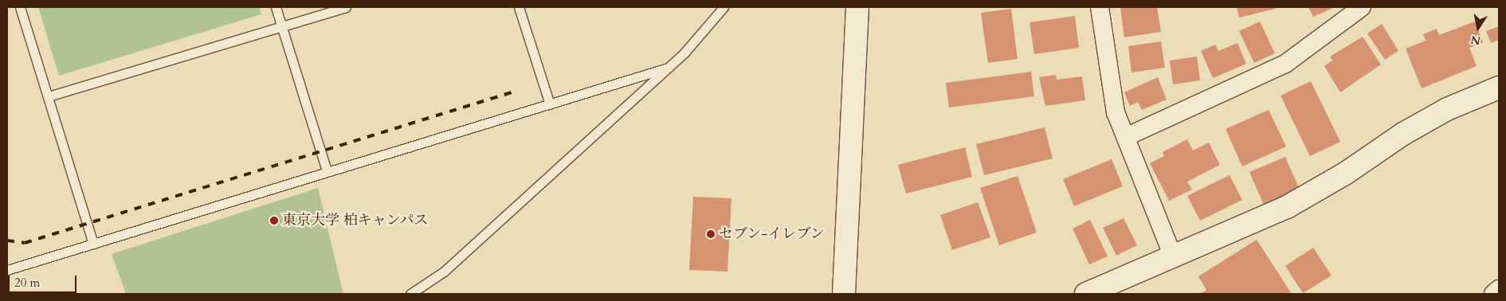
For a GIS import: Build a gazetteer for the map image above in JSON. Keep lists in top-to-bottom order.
{
  "places": ["東京大学 柏キャンパス", "セブン-イレブン"],
  "scale_bar": "20 m",
  "north": "bottom"
}
